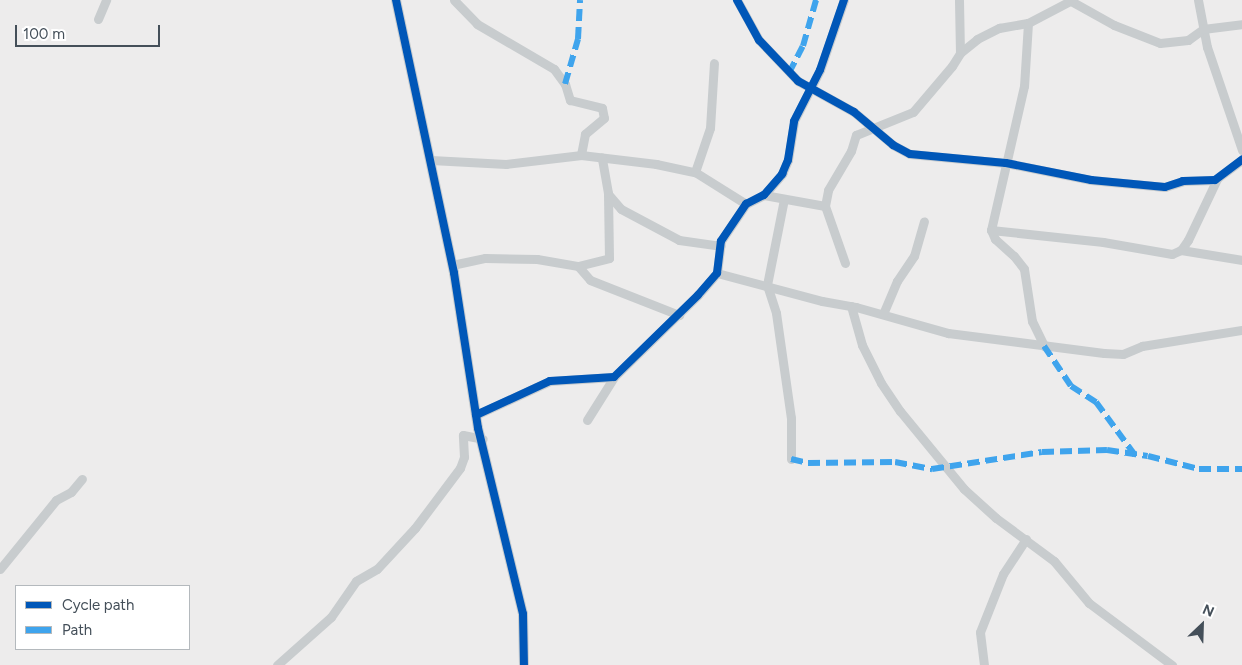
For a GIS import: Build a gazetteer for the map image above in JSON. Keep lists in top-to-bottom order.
{
  "legend": ["Cycle path", "Path"],
  "scale_bar": "100 m",
  "north": "top right"
}
